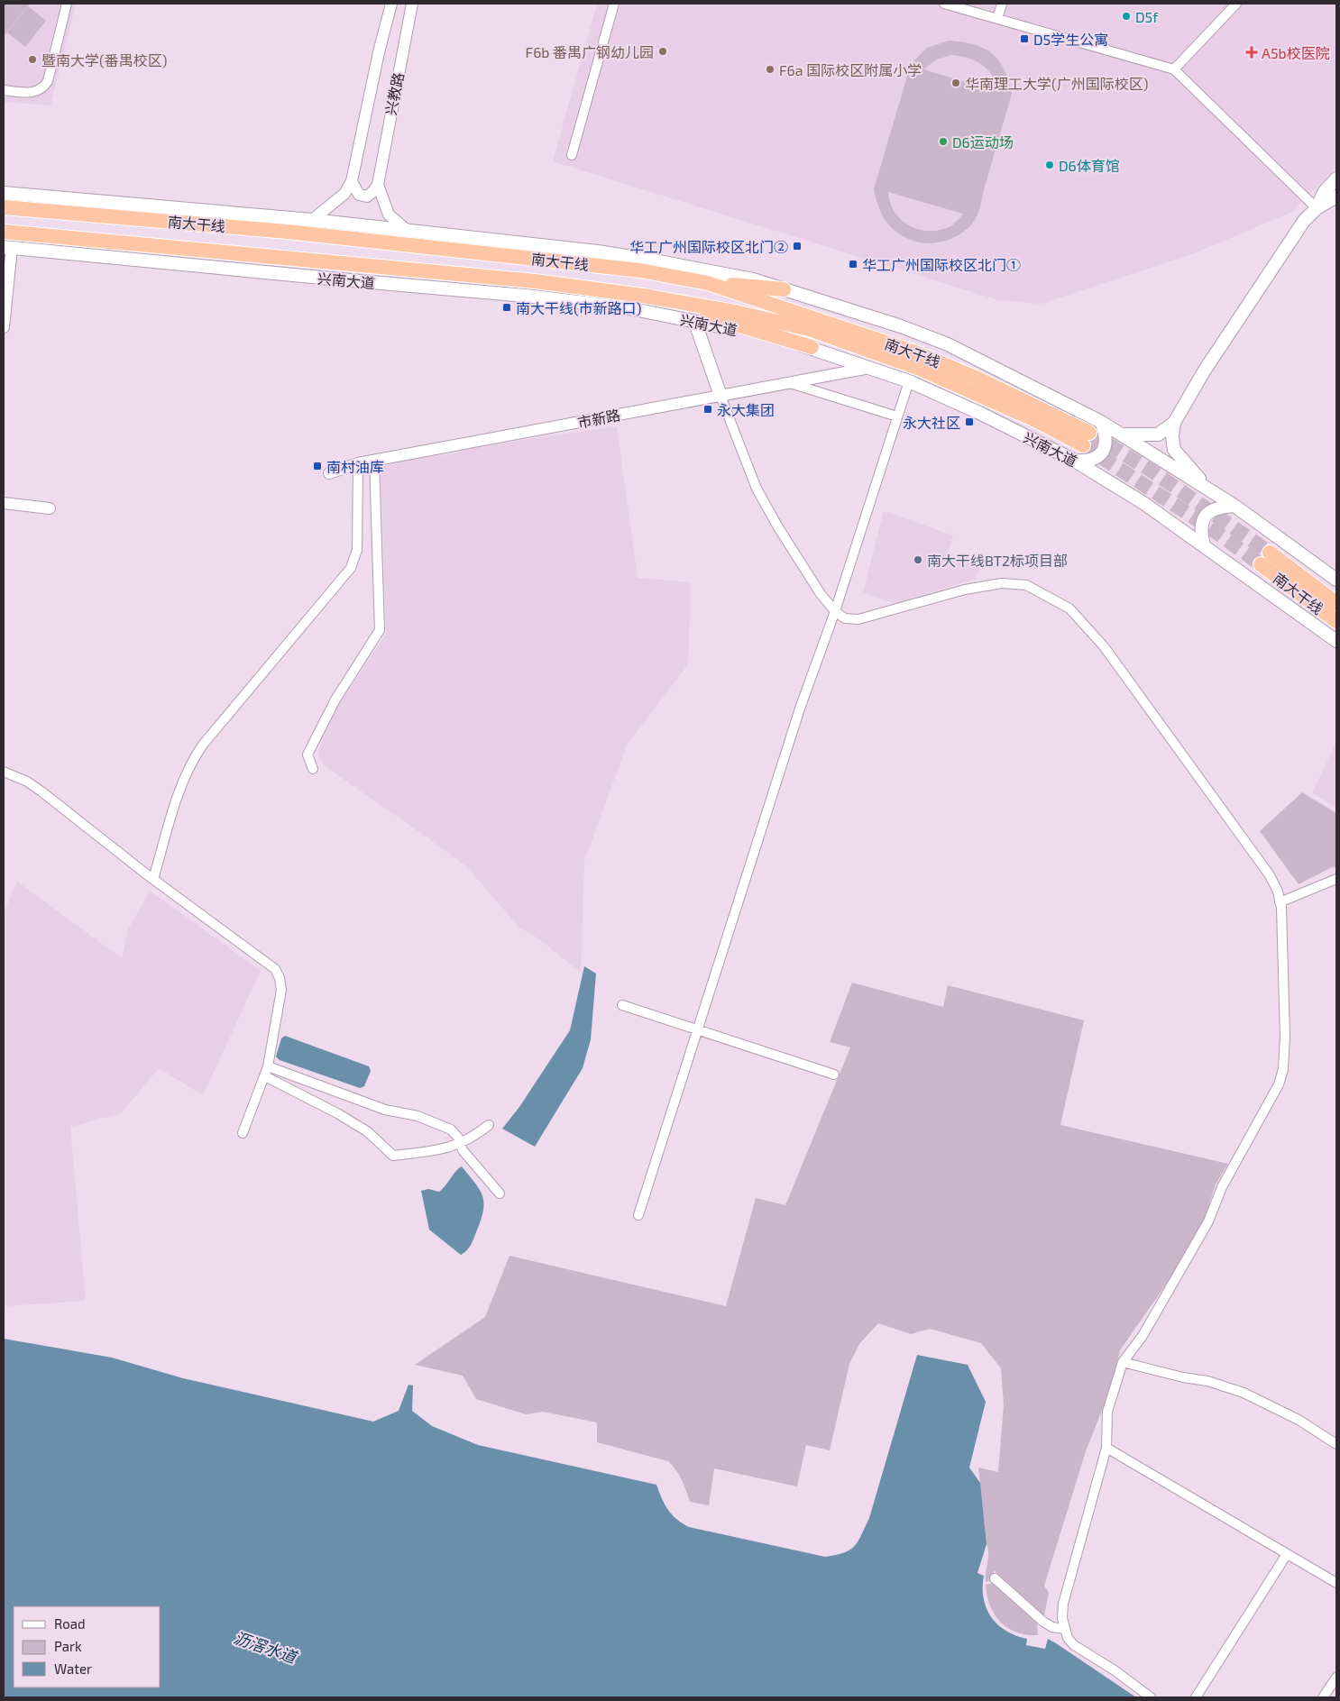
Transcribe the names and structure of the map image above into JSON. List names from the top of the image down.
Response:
{
  "streets": {
    "highway": ["南大干线"],
    "main road": ["兴南大道"],
    "street": ["兴教路", "市新路"]
  },
  "crossings": [
    ["兴南大道", "市新路"]
  ],
  "water": ["沥滘水道"],
  "places": {
    "other": [
      "D5f",
      "F6b 番禺广钢幼儿园",
      "暨南大学(番禺校区)",
      "F6a 国际校区附属小学",
      "华南理工大学(广州国际校区)",
      "D6运动场",
      "D6体育馆",
      "南大干线BT2标项目部"
    ],
    "transit": [
      "D5学生公寓",
      "华工广州国际校区北门②",
      "华工广州国际校区北门①",
      "南大干线(市新路口)",
      "永大集团",
      "永大社区",
      "南村油库"
    ],
    "health": ["A5b校医院"]
  },
  "legend": ["Road", "Park", "Water"]
}
